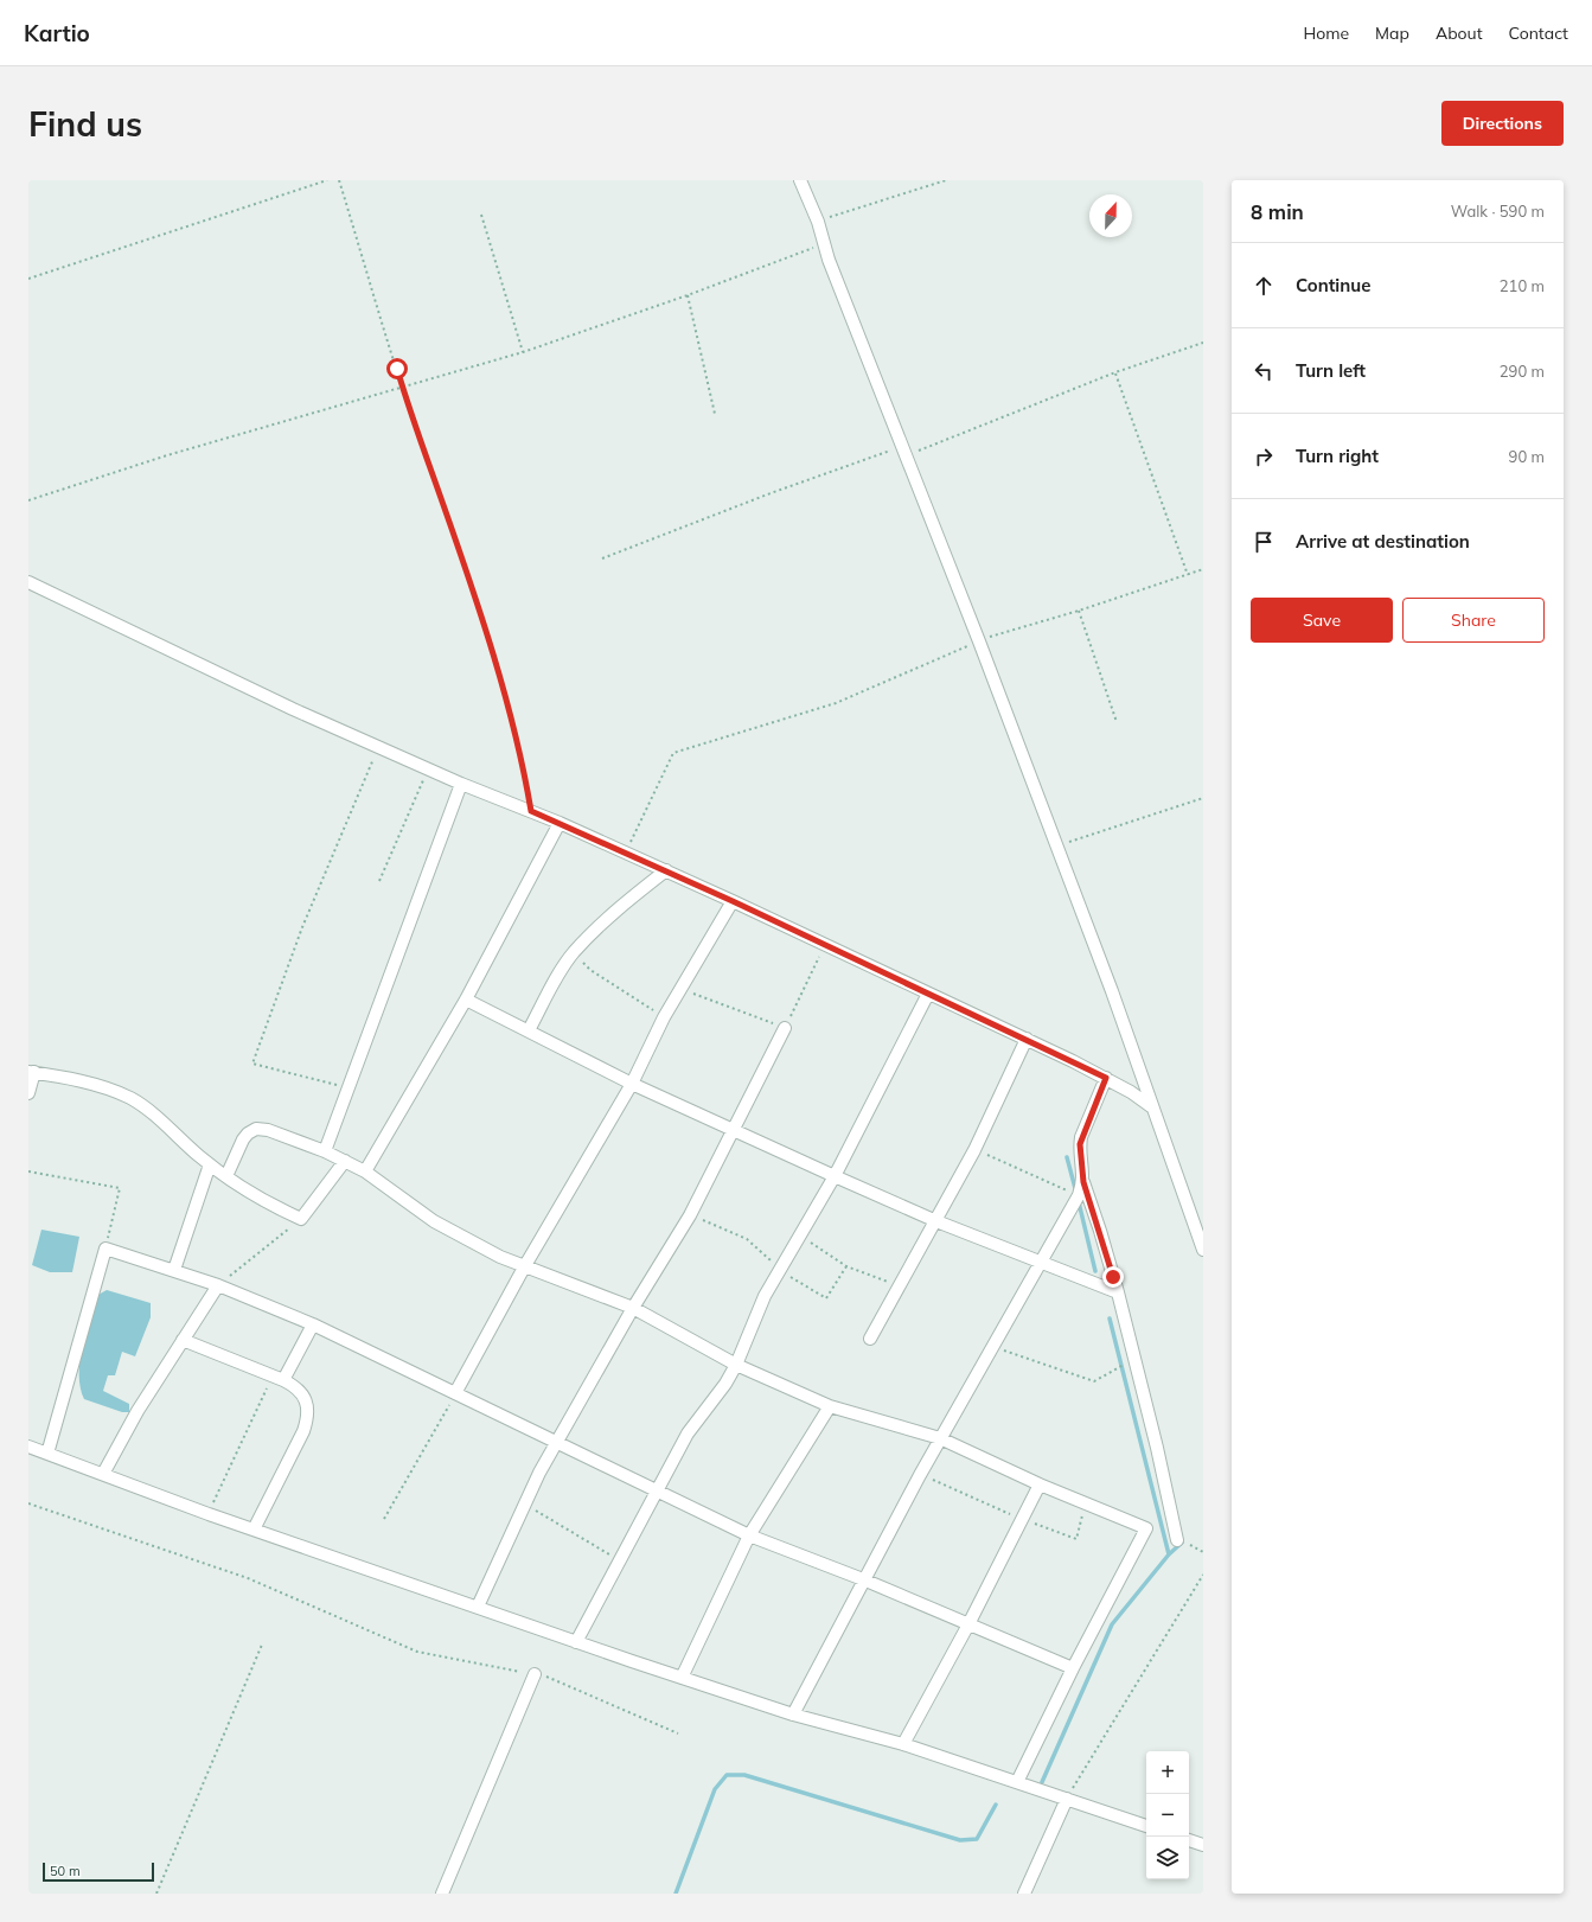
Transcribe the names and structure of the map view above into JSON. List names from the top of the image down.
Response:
{
  "scale_bar": "50 m",
  "north": "top",
  "page": {
    "header": "Kartio",
    "nav": [
      "Home",
      "Map",
      "About",
      "Contact"
    ],
    "buttons": [
      "Directions",
      ["Save", "Share"]
    ],
    "title": "Find us",
    "heading": ["8 min", "Walk · 590 m"],
    "list": [
      ["Continue", "210 m"],
      ["Turn left", "290 m"],
      ["Turn right", "90 m"],
      "Arrive at destination"
    ],
    "map_buttons": ["+", "−"],
    "scale": "50 m"
  }
}
